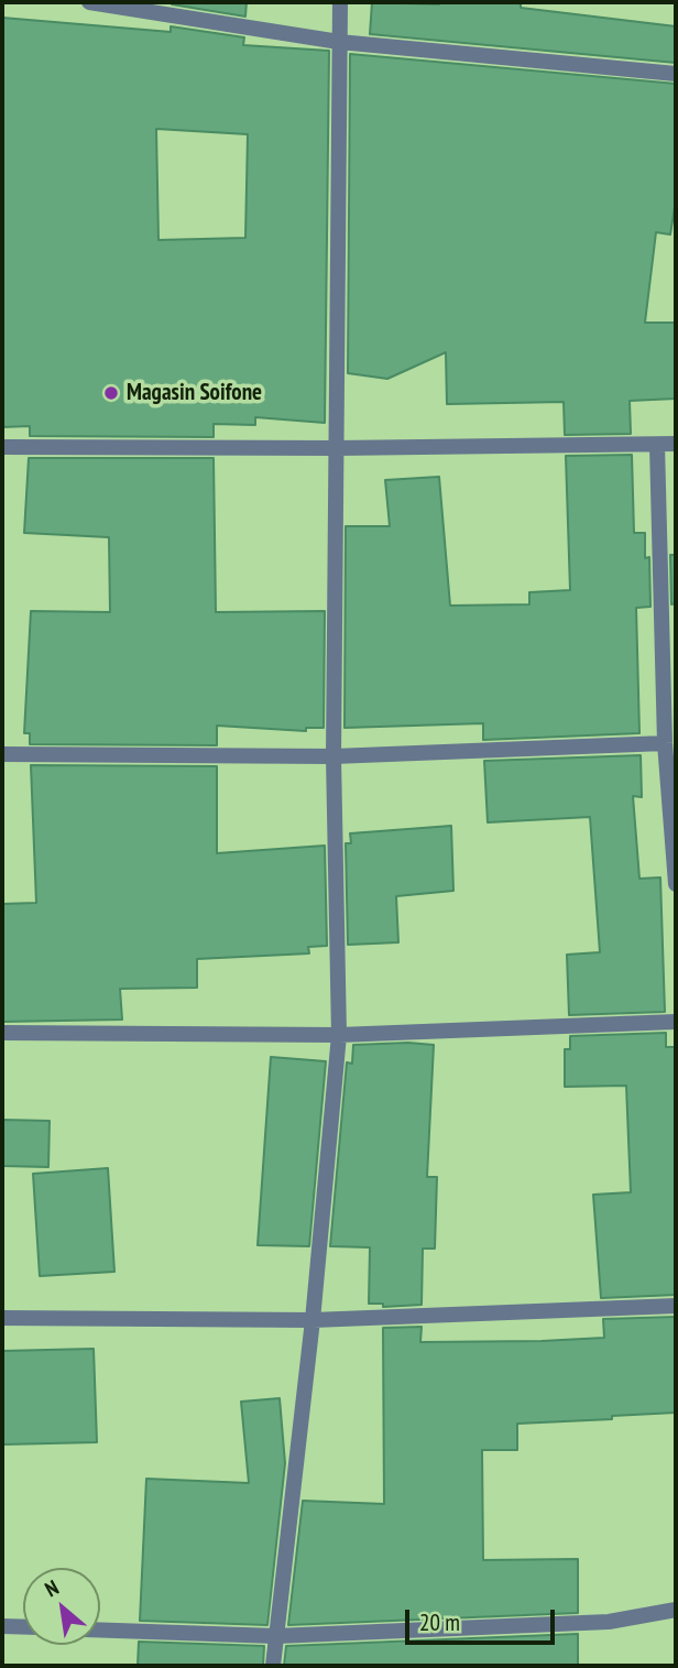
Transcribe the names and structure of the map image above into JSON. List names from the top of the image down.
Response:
{
  "places": ["Magasin Soifone"],
  "scale_bar": "20 m",
  "north": "top left"
}
